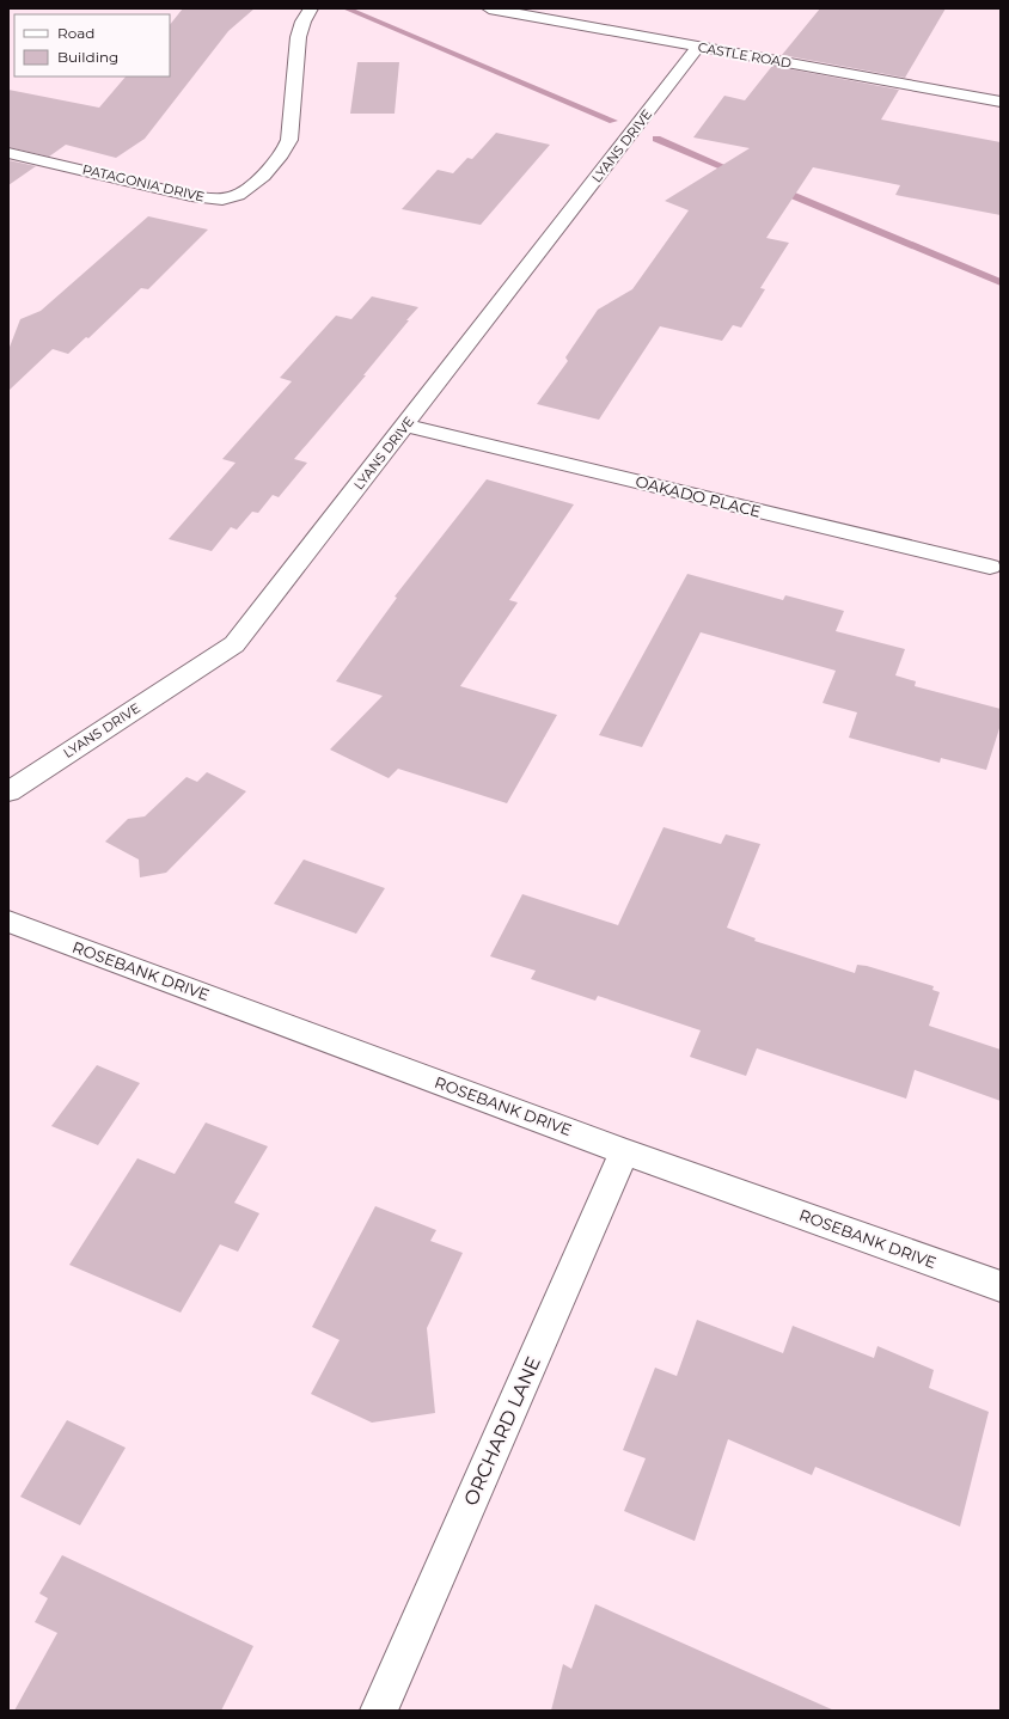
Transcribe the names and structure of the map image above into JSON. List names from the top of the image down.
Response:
{
  "streets": {
    "street": [
      "CASTLE ROAD",
      "LYANS DRIVE",
      "PATAGONIA DRIVE",
      "OAKADO PLACE",
      "ROSEBANK DRIVE",
      "ORCHARD LANE"
    ]
  },
  "crossings": [
    ["CASTLE ROAD", "LYANS DRIVE"],
    ["LYANS DRIVE", "OAKADO PLACE"],
    ["ROSEBANK DRIVE", "ORCHARD LANE"]
  ],
  "legend": ["Road", "Building"]
}
